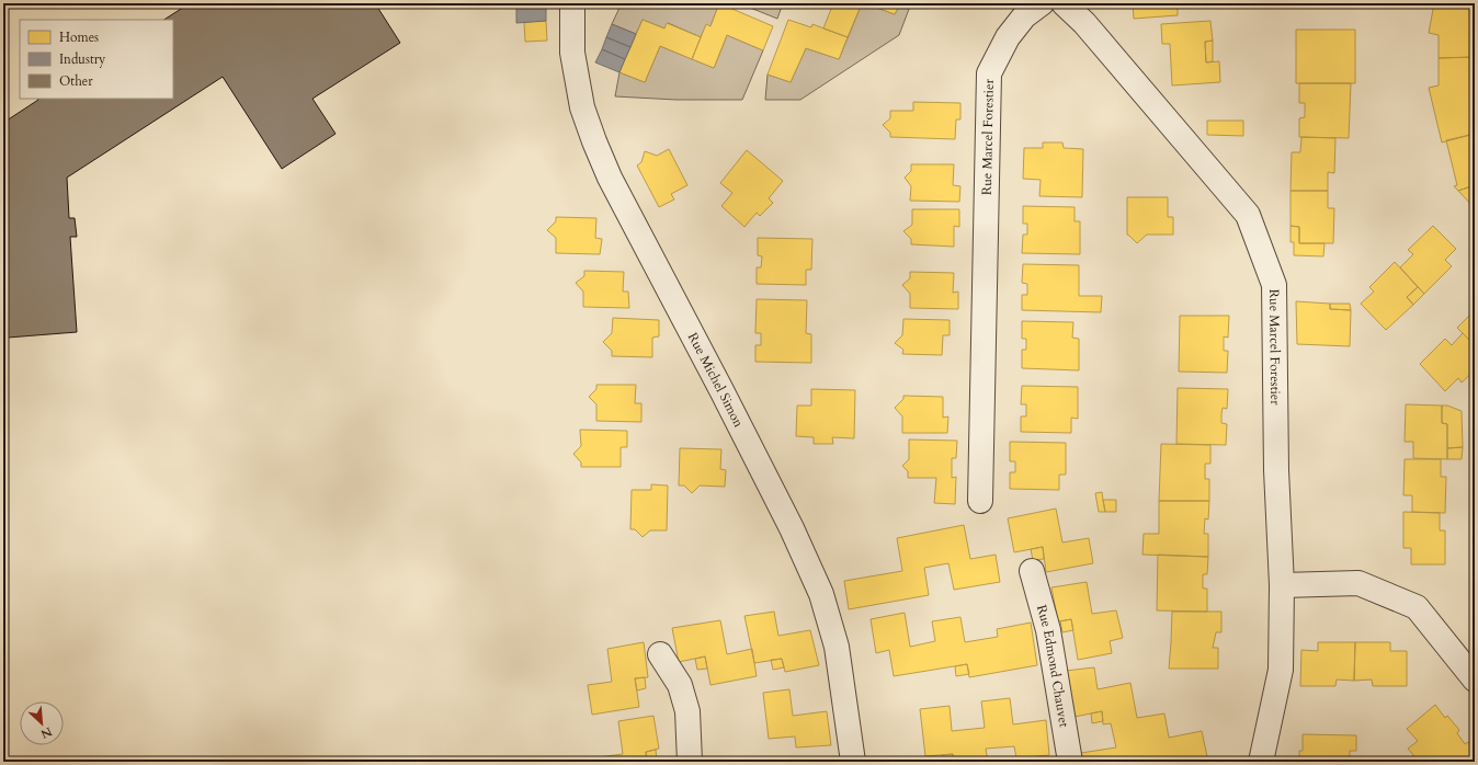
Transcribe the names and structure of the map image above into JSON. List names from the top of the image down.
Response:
{
  "streets": {
    "street": ["Rue Marcel Forestier", "Rue Michel Simon", "Rue Edmond Chauvet"]
  },
  "legend": ["Homes", "Industry", "Other"],
  "north": "bottom right"
}
